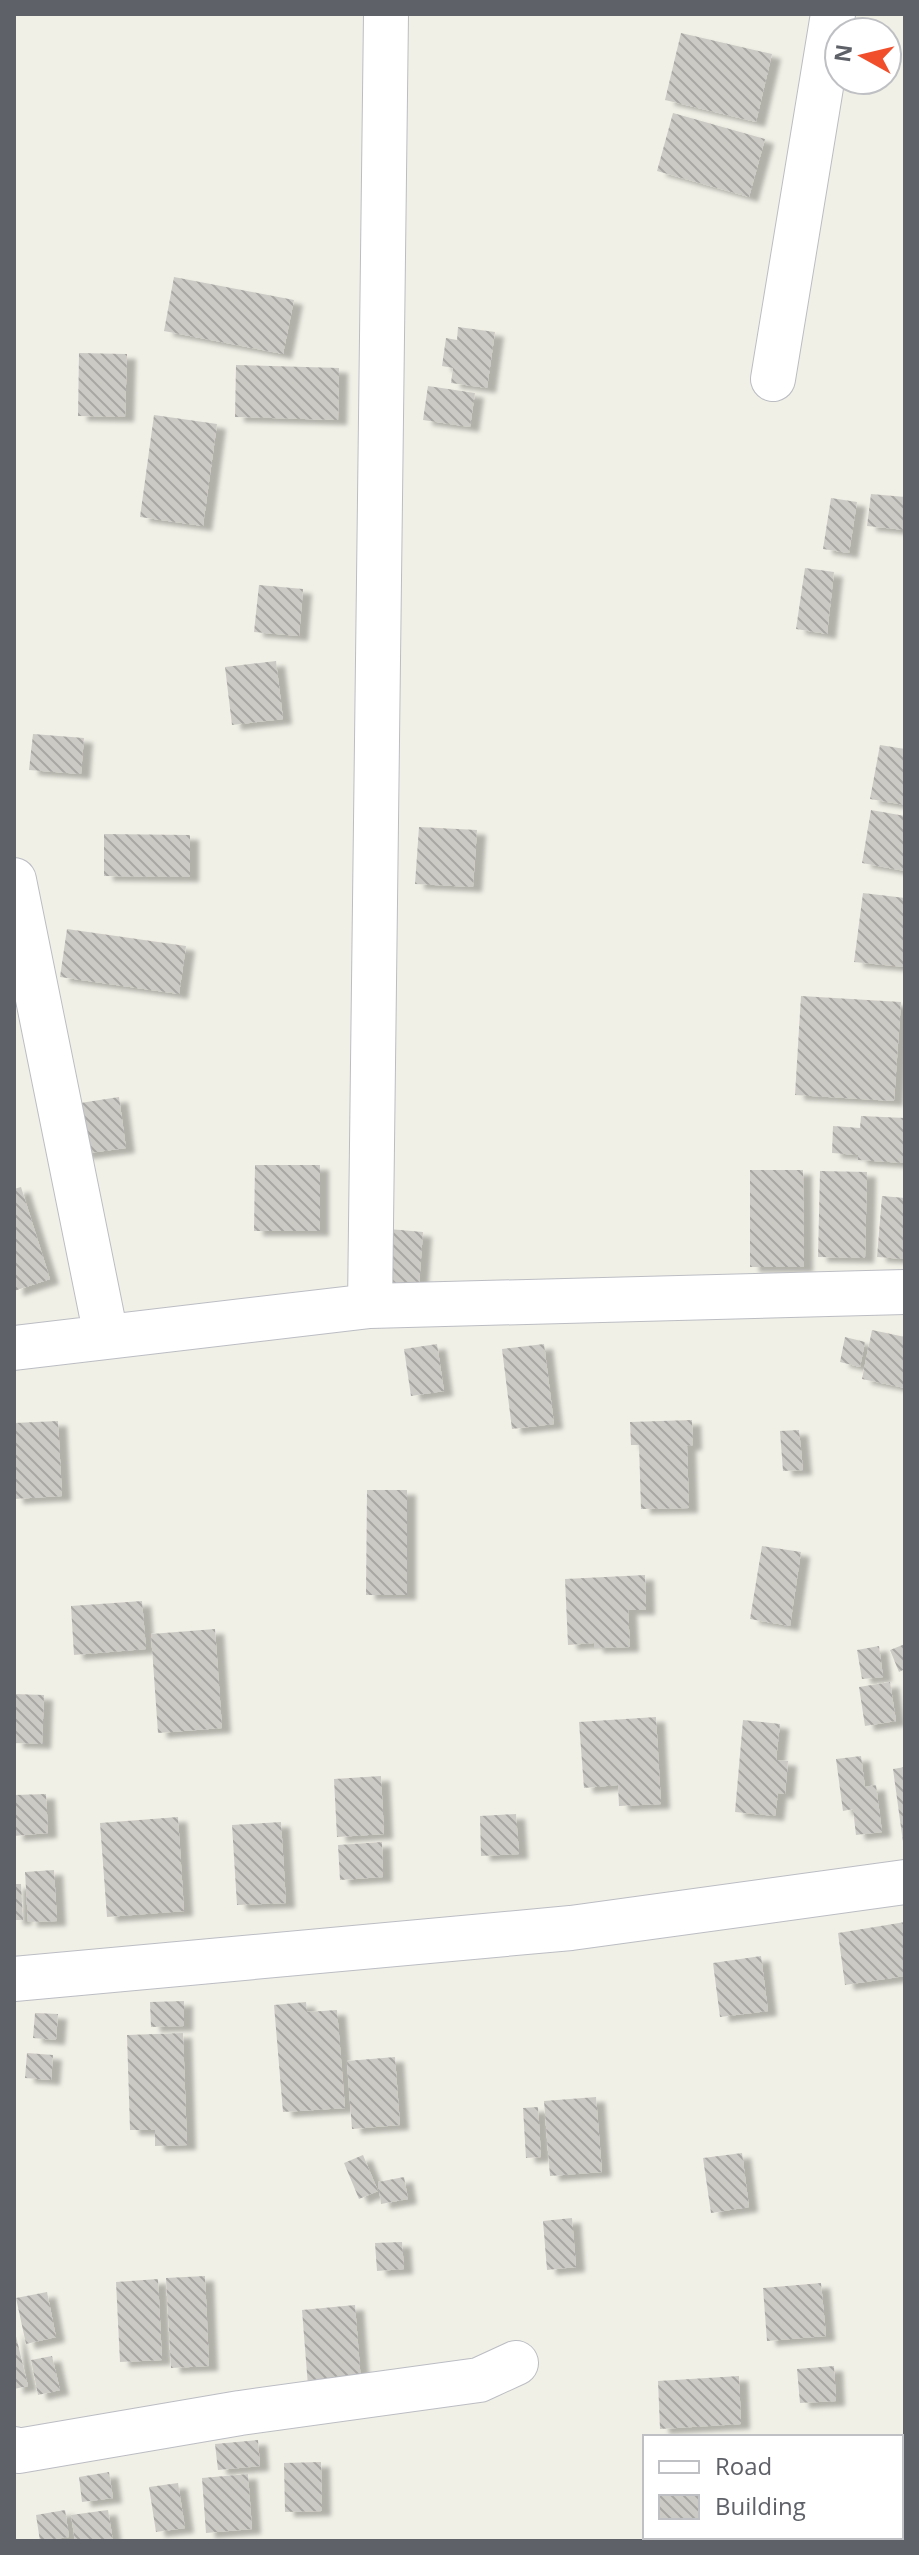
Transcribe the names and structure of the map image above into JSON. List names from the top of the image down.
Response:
{
  "legend": ["Road", "Building"],
  "north": "left"
}
